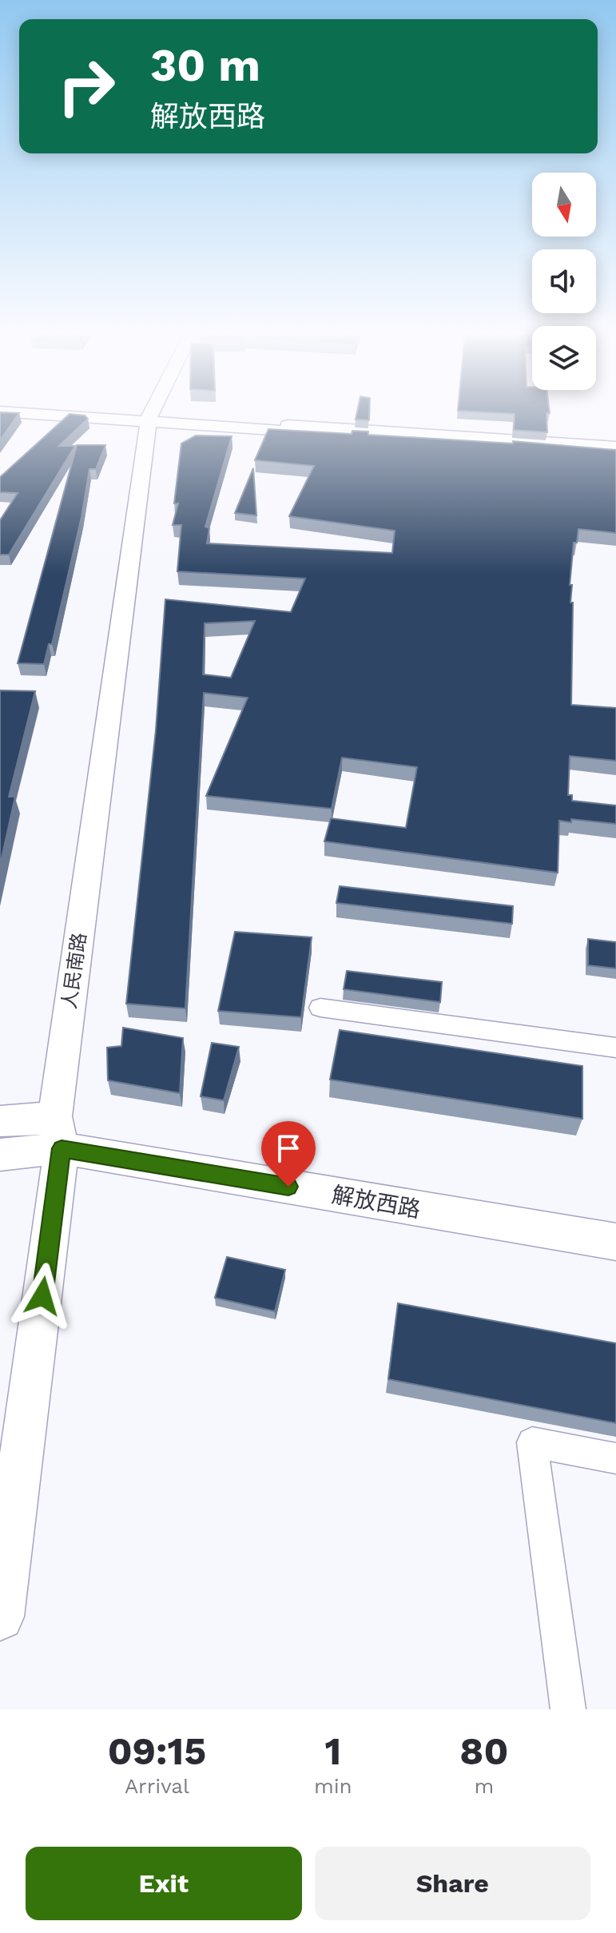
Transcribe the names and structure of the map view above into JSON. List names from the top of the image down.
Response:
{
  "streets": {
    "main road": ["人民南路", "解放西路"]
  },
  "crossings": [
    ["人民南路", "解放西路"]
  ],
  "north": "bottom",
  "page": {
    "turn": ["30 m", "解放西路"],
    "eta": [
      "09:15",
      "Arrival",
      "1",
      "min",
      "80",
      "m"
    ],
    "buttons": ["Exit", "Share"]
  }
}
